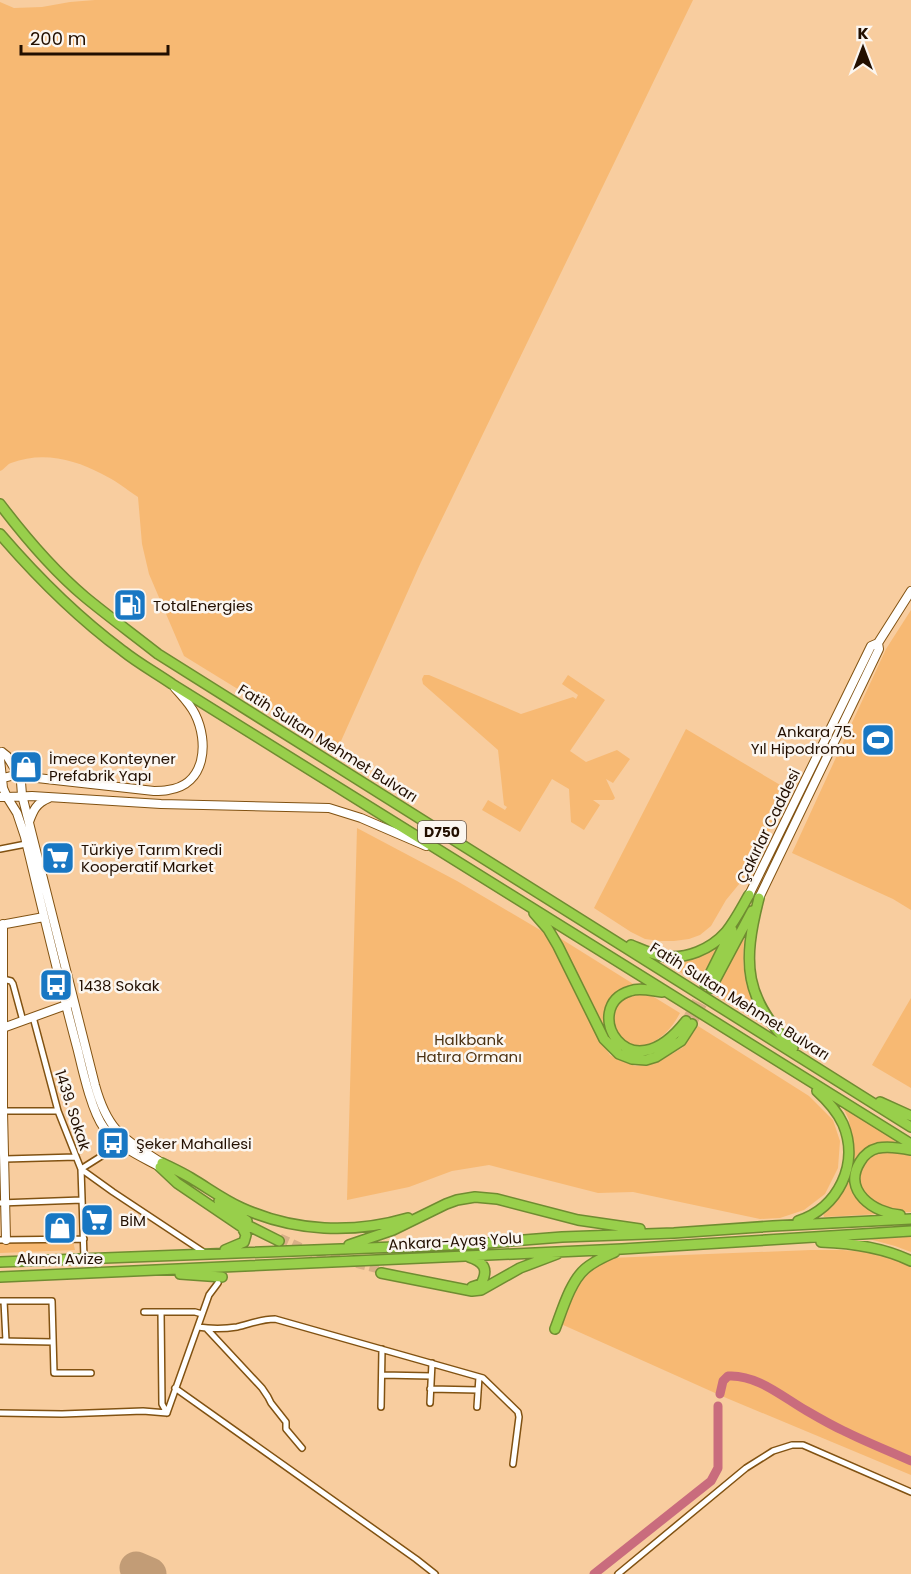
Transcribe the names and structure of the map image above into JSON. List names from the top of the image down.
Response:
{
  "streets": {
    "highway": ["Fatih Sultan Mehmet Bulvarı", "D750", "Ankara-Ayaş Yolu"],
    "main road": ["Çakırlar Caddesi"],
    "street": ["1439. Sokak"]
  },
  "crossings": [
    ["1439. Sokak", "Ankara-Ayaş Yolu"]
  ],
  "parks": ["Halkbank Hatıra Ormanı"],
  "places": {
    "fuel station": ["TotalEnergies"],
    "sports": ["Ankara 75. Yıl Hipodromu"],
    "shop": ["İmece Konteyner Prefabrik Yapı", "Akıncı Avize"],
    "supermarket": ["Türkiye Tarım Kredi Kooperatif Market", "BİM"],
    "bus stop": ["1438 Sokak", "Şeker Mahallesi"]
  },
  "scale_bar": "200 m",
  "north": "top"
}
